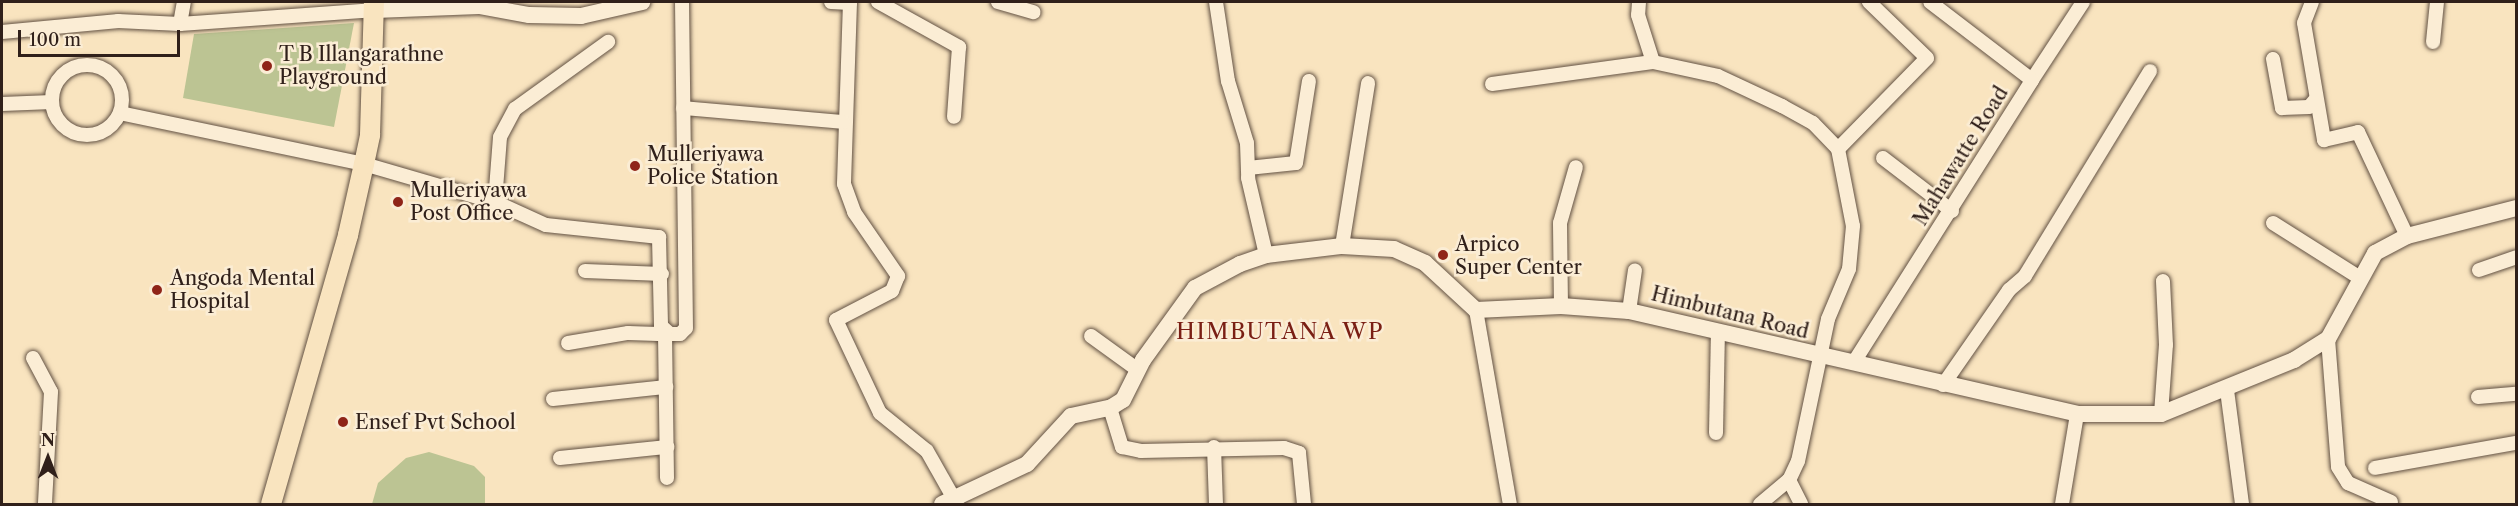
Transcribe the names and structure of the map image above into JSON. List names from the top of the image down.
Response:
{
  "streets": {
    "street": ["Mahawatte Road", "Himbutana Road"]
  },
  "crossings": [
    ["Mahawatte Road", "Himbutana Road"]
  ],
  "districts": ["HIMBUTANA WP"],
  "places": [
    "T B Illangarathne Playground",
    "Mulleriyawa Police Station",
    "Mulleriyawa Post Office",
    "Arpico Super Center",
    "Angoda Mental Hospital",
    "Ensef Pvt School"
  ],
  "scale_bar": "100 m",
  "north": "top"
}
